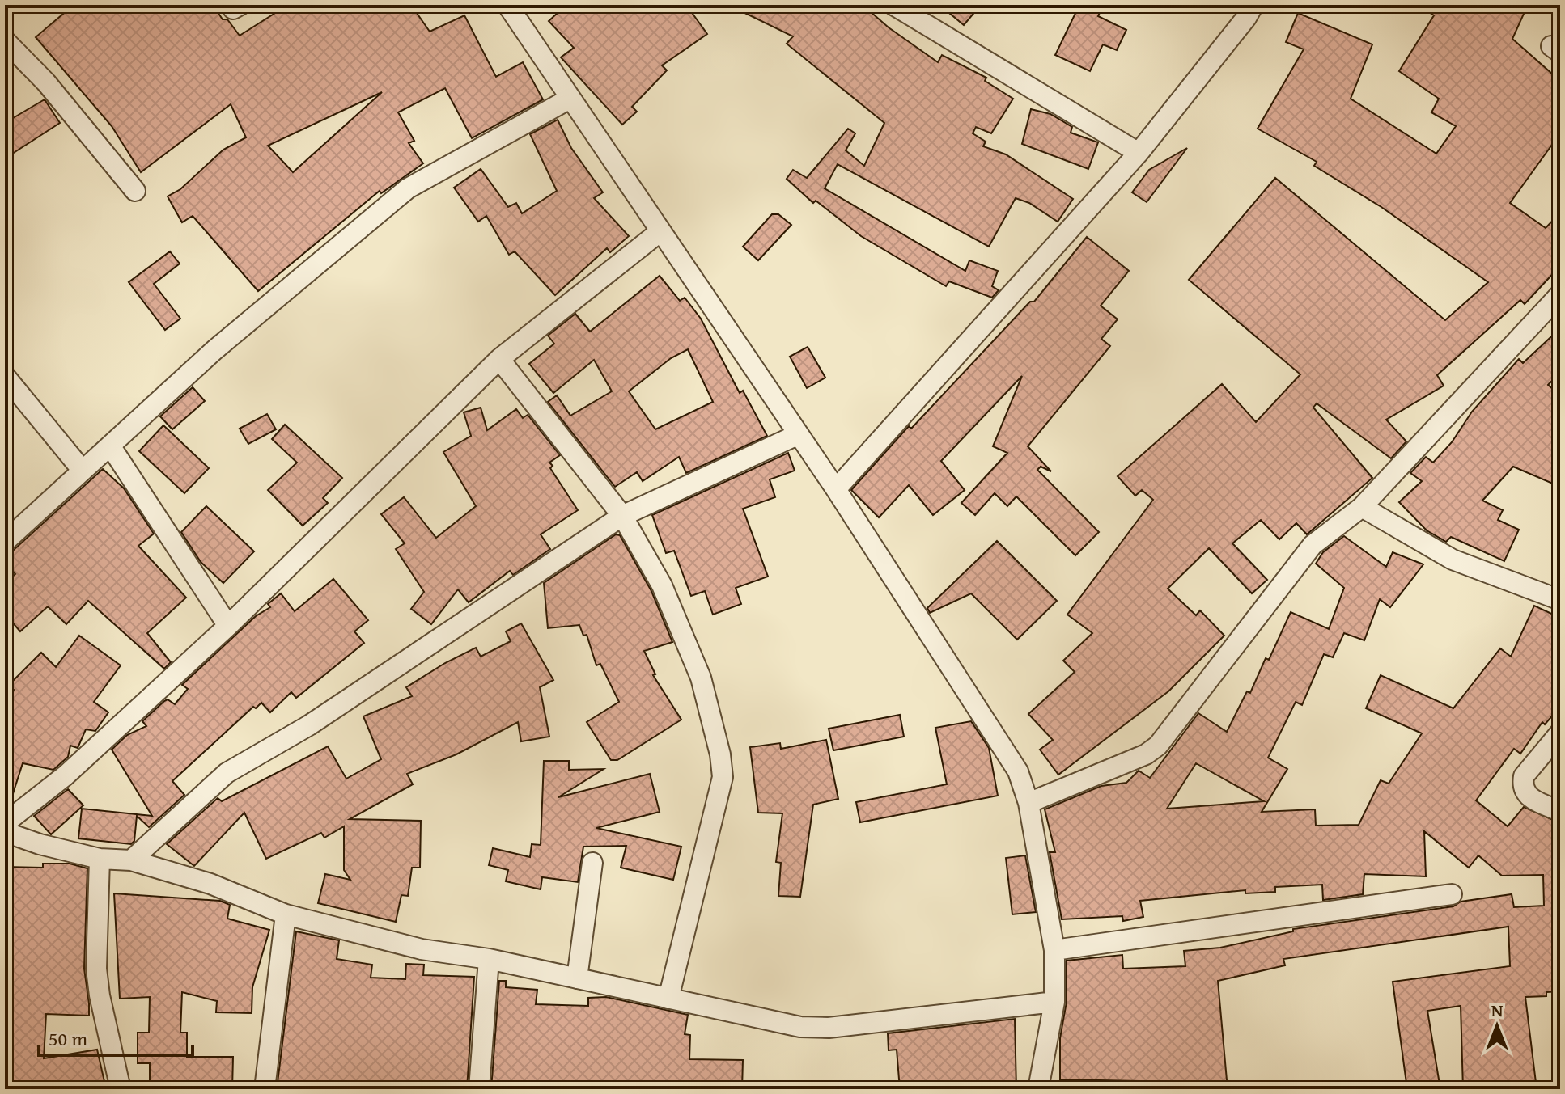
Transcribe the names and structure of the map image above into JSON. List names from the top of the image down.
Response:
{
  "scale_bar": "50 m",
  "north": "top"
}
